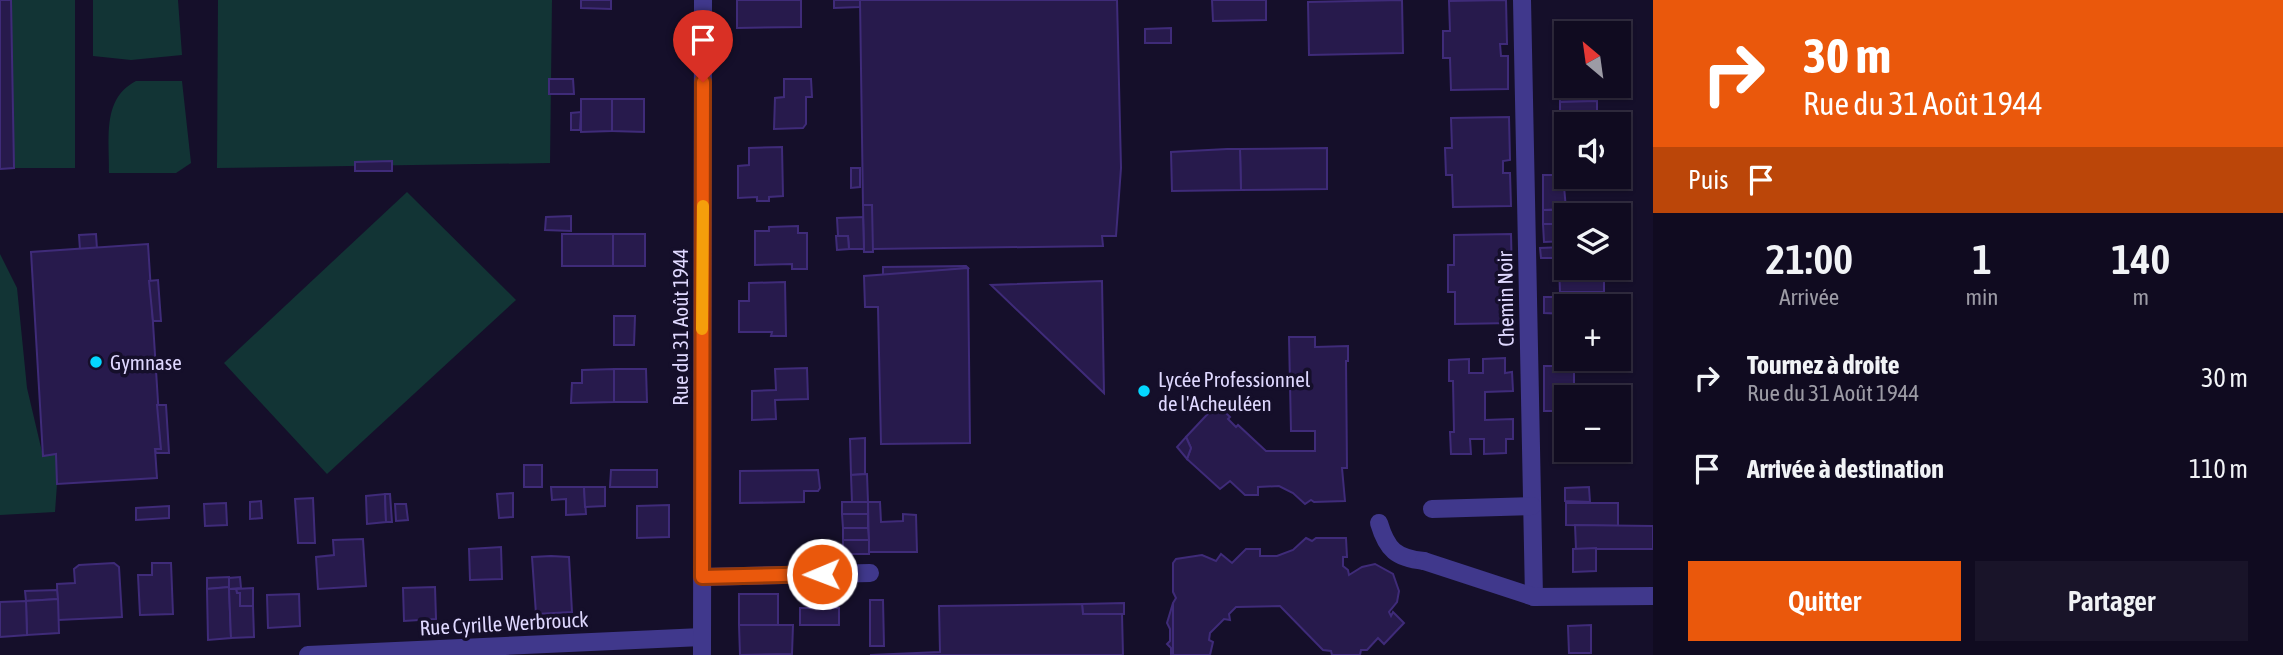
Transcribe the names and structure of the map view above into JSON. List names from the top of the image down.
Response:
{
  "streets": {
    "street": ["Chemin Noir", "Rue du 31 Août 1944", "Rue Cyrille Werbrouck"]
  },
  "crossings": [
    ["Rue du 31 Août 1944", "Rue Cyrille Werbrouck"]
  ],
  "places": ["Gymnase", "Lycée Professionnel de l'Acheuléen"],
  "north": "top left",
  "page": {
    "turn": ["30 m", "Rue du 31 Août 1944"],
    "map_buttons": ["+", "−"],
    "then": "Puis",
    "eta": [
      "21:00",
      "Arrivée",
      "1",
      "min",
      "140",
      "m"
    ],
    "list": [
      {
        "name": "Tournez à droite",
        "note": "Rue du 31 Août 1944",
        "value": "30 m"
      },
      {
        "name": "Arrivée à destination",
        "value": "110 m"
      }
    ],
    "buttons": ["Quitter", "Partager"]
  }
}
